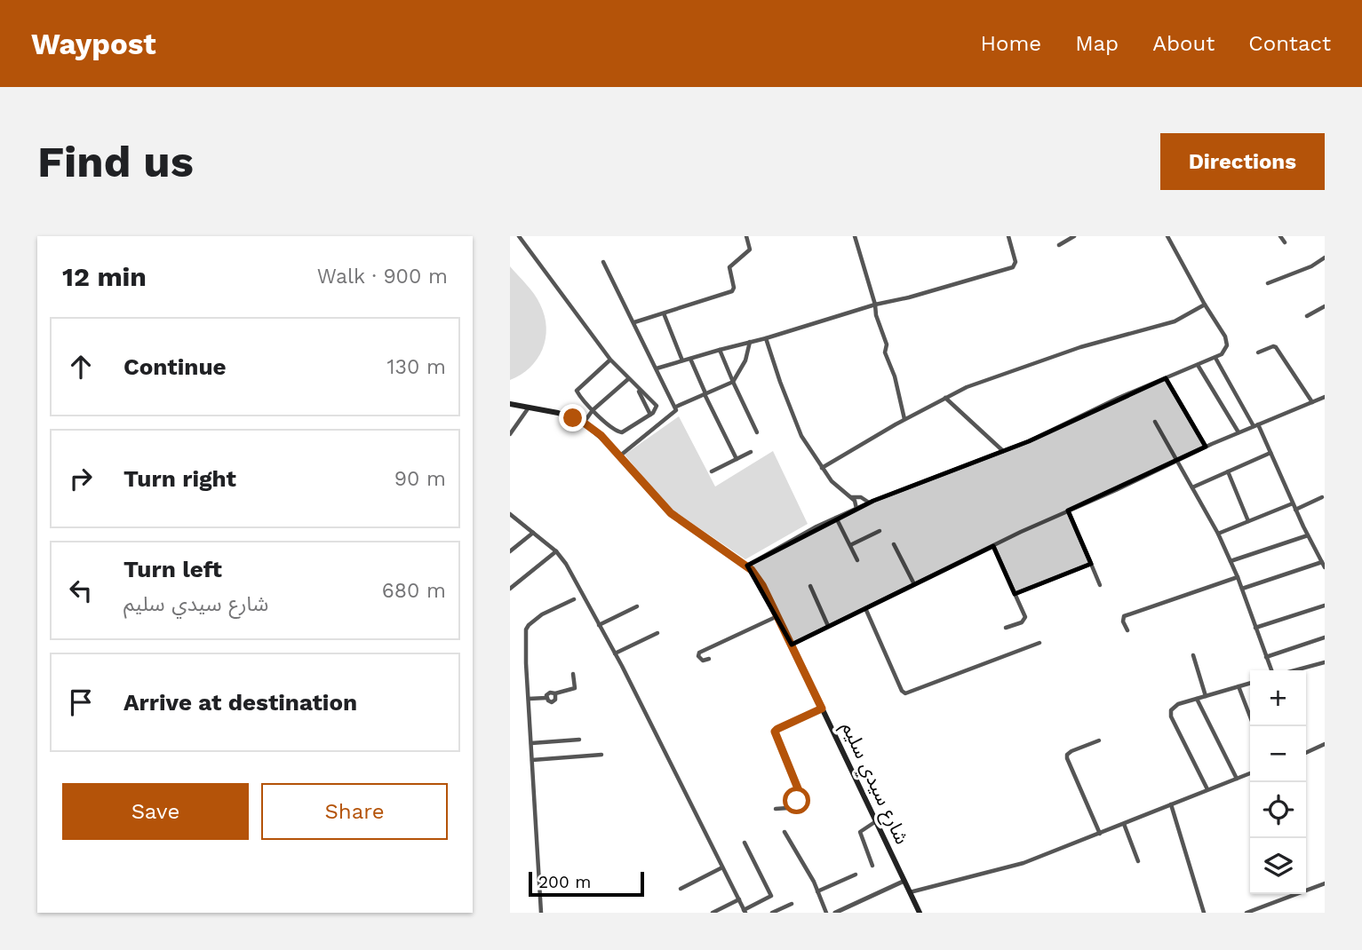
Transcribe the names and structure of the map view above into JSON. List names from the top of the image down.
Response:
{
  "streets": {
    "main road": ["شارع سيدي سليم"]
  },
  "scale_bar": "200 m",
  "page": {
    "header": "Waypost",
    "nav": [
      "Home",
      "Map",
      "About",
      "Contact"
    ],
    "buttons": [
      "Directions",
      ["Save", "Share"]
    ],
    "title": "Find us",
    "heading": ["12 min", "Walk · 900 m"],
    "list": [
      ["Continue", "130 m"],
      ["Turn right", "90 m"],
      ["Turn left", "شارع سيدي سليم", "680 m"],
      "Arrive at destination"
    ],
    "map_buttons": ["+", "−"],
    "scale": "200 m"
  }
}
